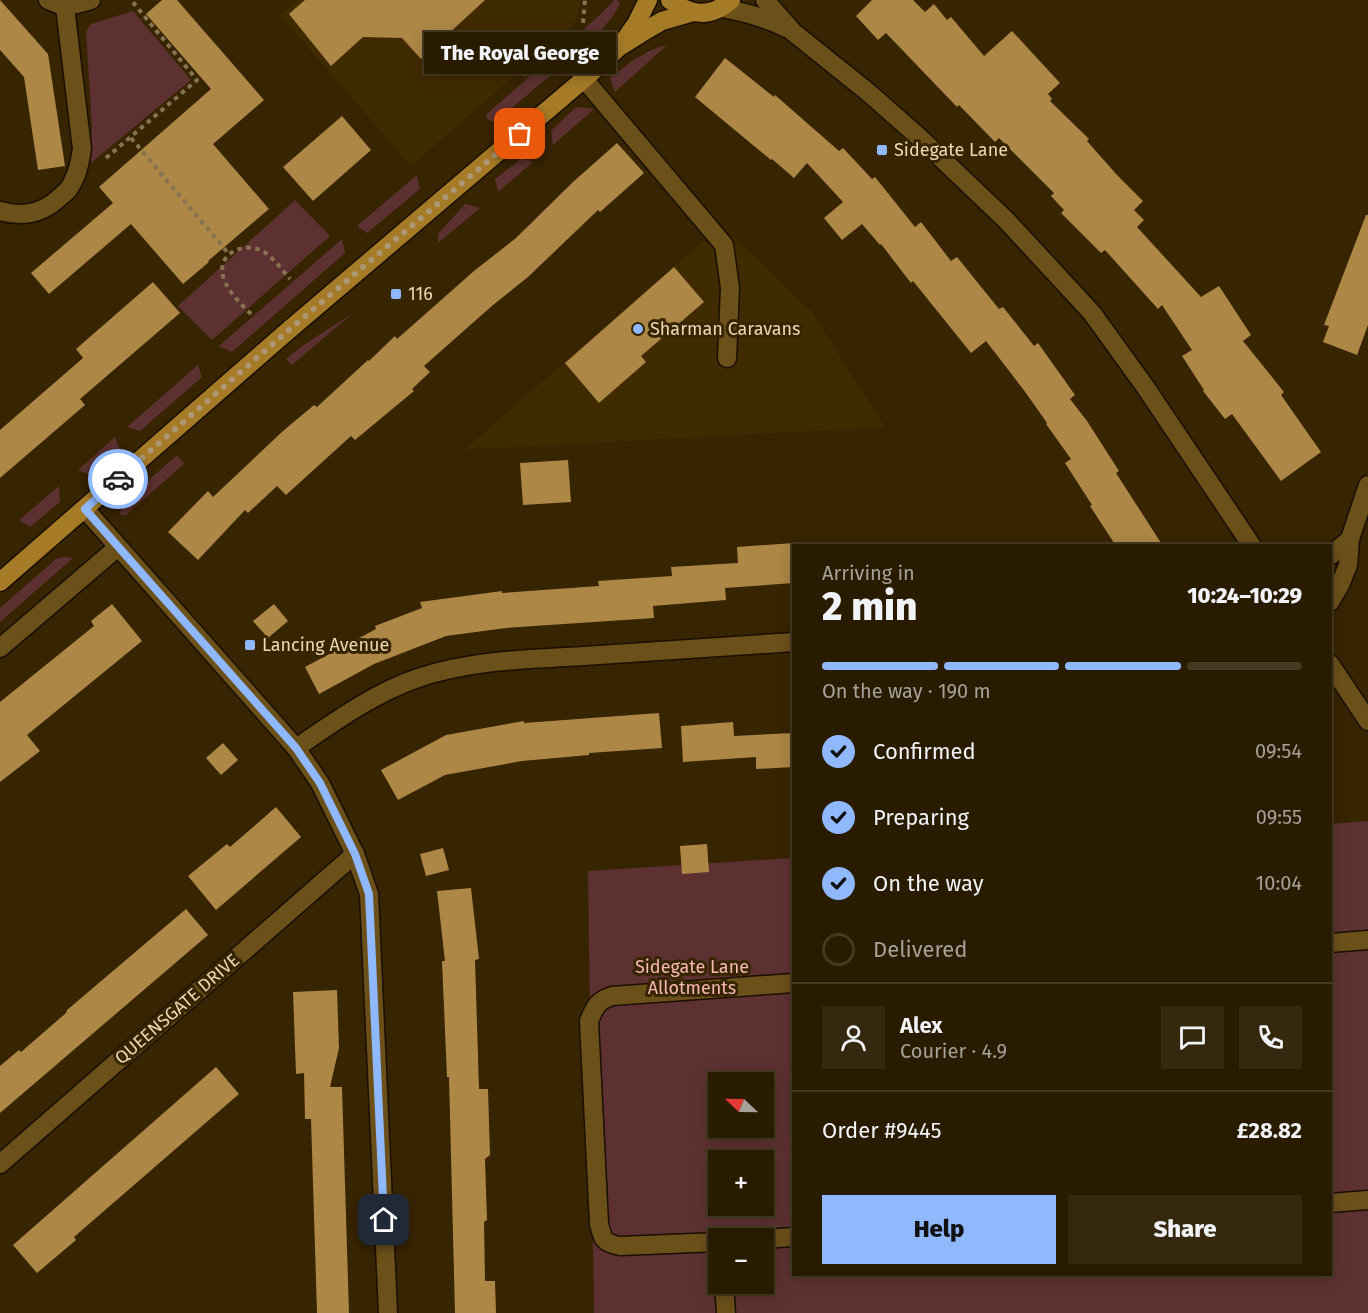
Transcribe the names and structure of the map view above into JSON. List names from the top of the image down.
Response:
{
  "streets": {
    "street": ["QUEENSGATE DRIVE"]
  },
  "parks": ["Sidegate Lane Allotments"],
  "places": {
    "other": ["The Royal George", "Sharman Caravans"],
    "transit": ["Sidegate Lane", "116", "Lancing Avenue"]
  },
  "north": "left",
  "page": {
    "bubble": "The Royal George",
    "heading": ["2 min", "Arriving in", "10:24–10:29"],
    "panel": [
      "Alex",
      "Courier · 4.9",
      "Order #9445",
      "£28.82"
    ],
    "bar": "On the way · 190 m",
    "list": [
      ["Confirmed", "09:54"],
      ["Preparing", "09:55"],
      ["On the way", "10:04"],
      "Delivered"
    ],
    "map_buttons": ["+", "−"],
    "buttons": ["Help", "Share"]
  }
}
